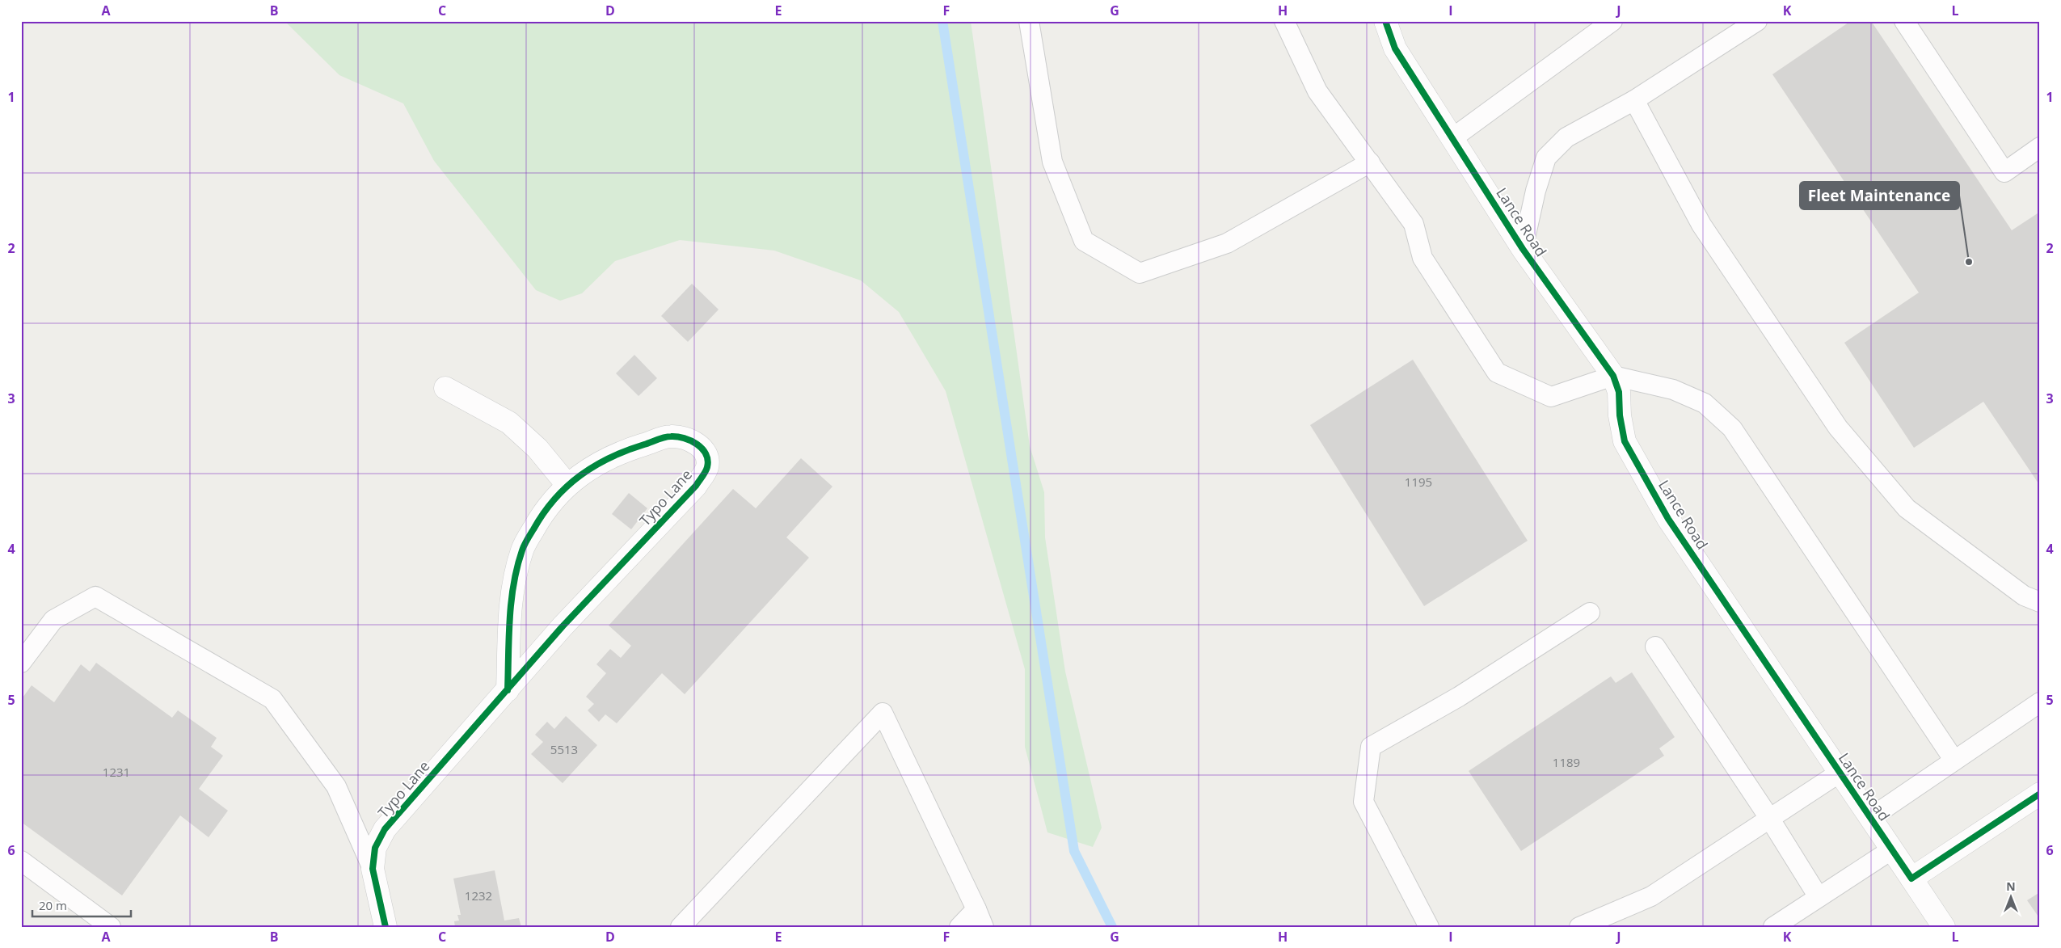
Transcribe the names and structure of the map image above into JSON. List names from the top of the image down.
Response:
{
  "streets": {
    "street": ["Lance Road", "Typo Lane"]
  },
  "places": ["Fleet Maintenance"],
  "house_numbers": [
    "1195",
    "5513",
    "1189",
    "1231",
    "1232"
  ],
  "scale_bar": "20 m",
  "north": "top",
  "grid": {
    "columns": [
      "A",
      "B",
      "C",
      "D",
      "E",
      "F",
      "G",
      "H",
      "I",
      "J",
      "K",
      "L"
    ],
    "rows": [
      "1",
      "2",
      "3",
      "4",
      "5",
      "6"
    ]
  }
}
